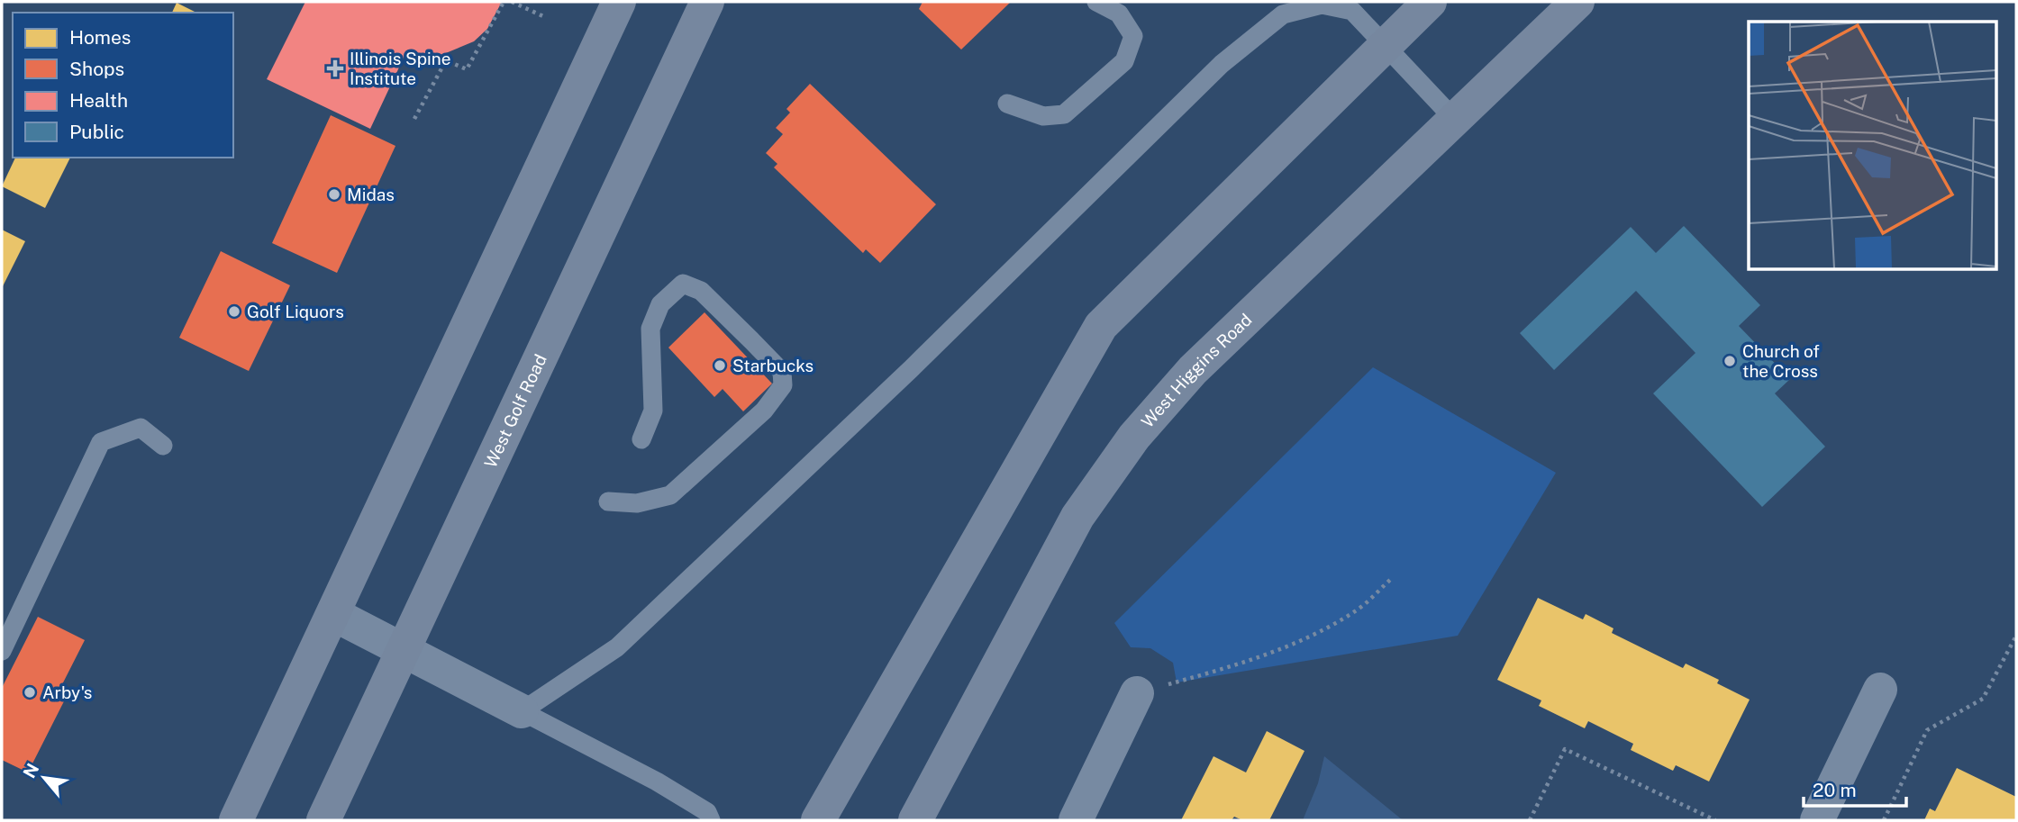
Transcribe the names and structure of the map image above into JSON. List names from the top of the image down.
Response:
{
  "streets": {
    "main road": ["West Higgins Road", "West Golf Road"]
  },
  "places": {
    "health": ["Illinois Spine Institute"],
    "other": [
      "Midas",
      "Golf Liquors",
      "Church of the Cross",
      "Starbucks",
      "Arby's"
    ]
  },
  "legend": [
    "Homes",
    "Shops",
    "Health",
    "Public"
  ],
  "scale_bar": "20 m",
  "north": "top left"
}
